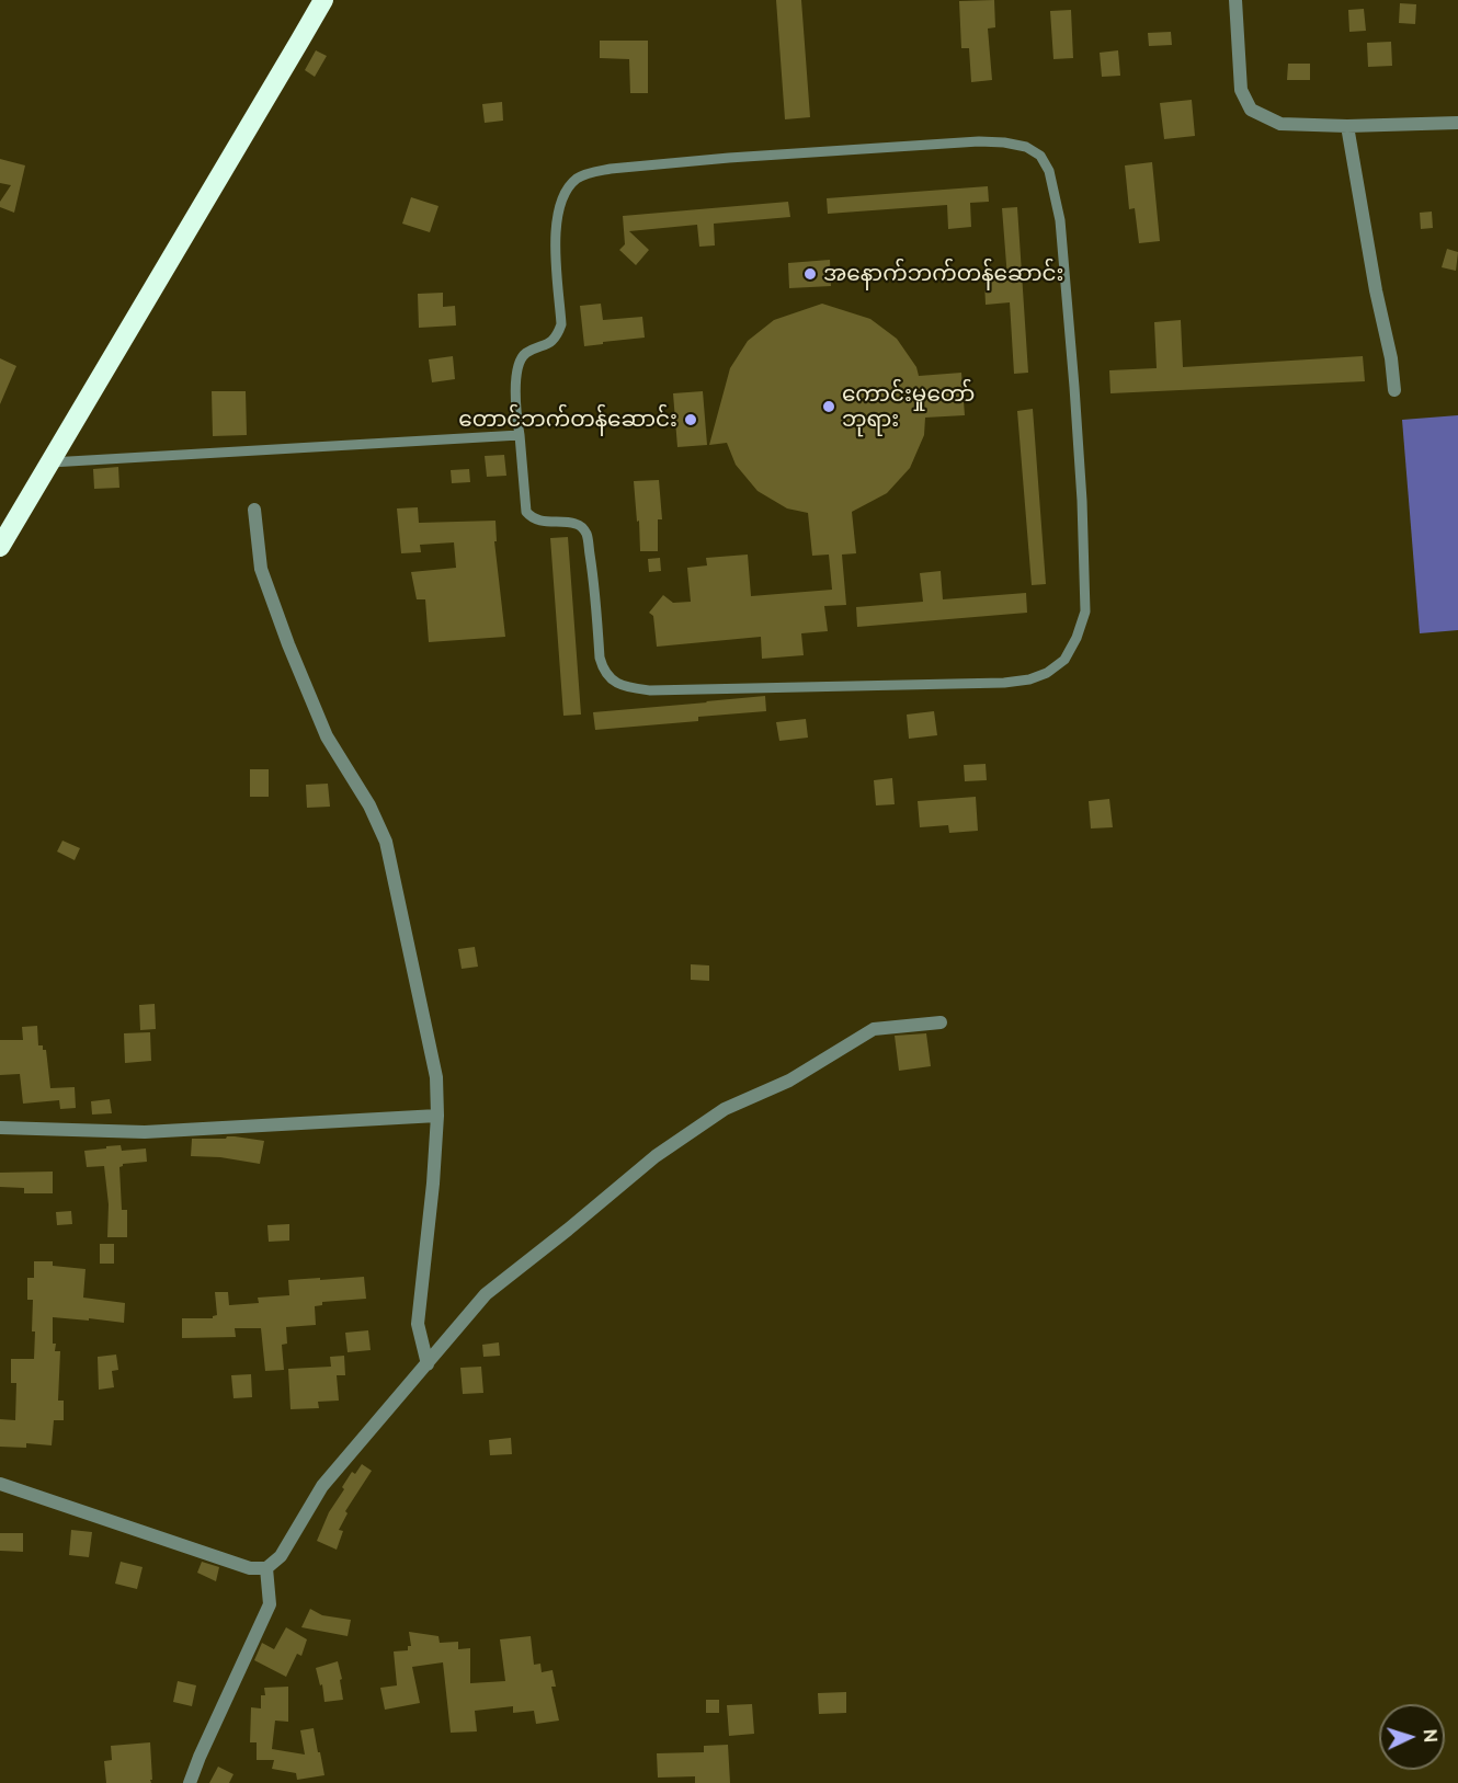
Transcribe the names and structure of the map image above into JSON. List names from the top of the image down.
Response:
{
  "places": ["အနောက်ဘက်တန်ဆောင်း", "ကောင်းမှုတော် ဘုရား", "တောင်ဘက်တန်ဆောင်း"],
  "north": "right"
}
